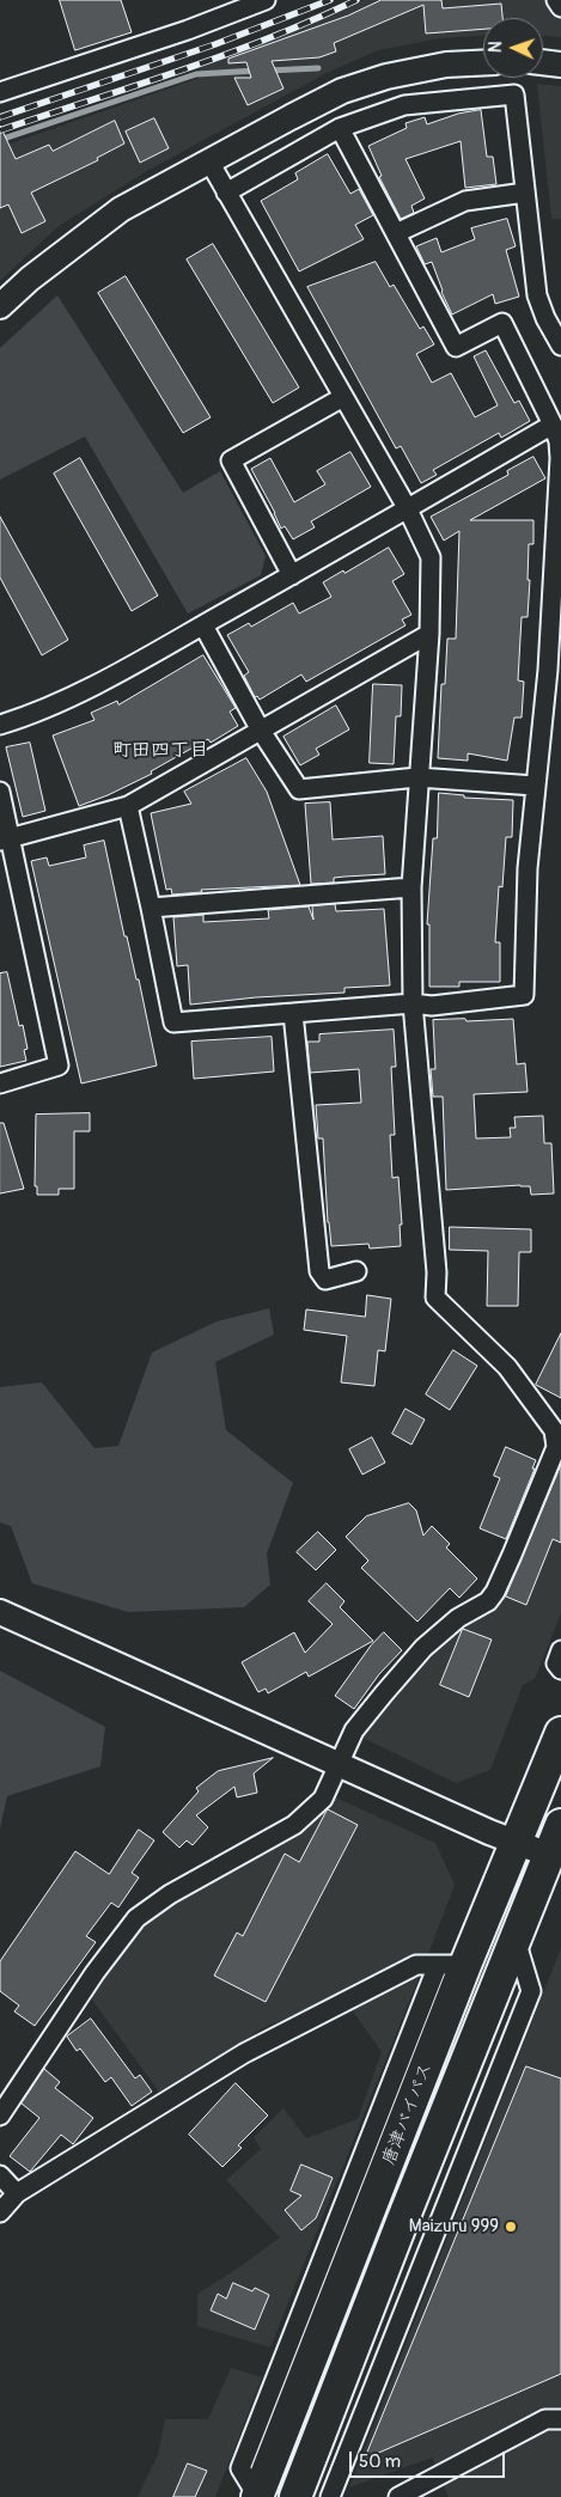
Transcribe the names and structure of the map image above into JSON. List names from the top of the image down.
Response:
{
  "streets": {
    "highway": ["唐津バイパス"]
  },
  "districts": ["町田四丁目"],
  "places": ["Maizuru 999"],
  "scale_bar": "50 m",
  "north": "left"
}
